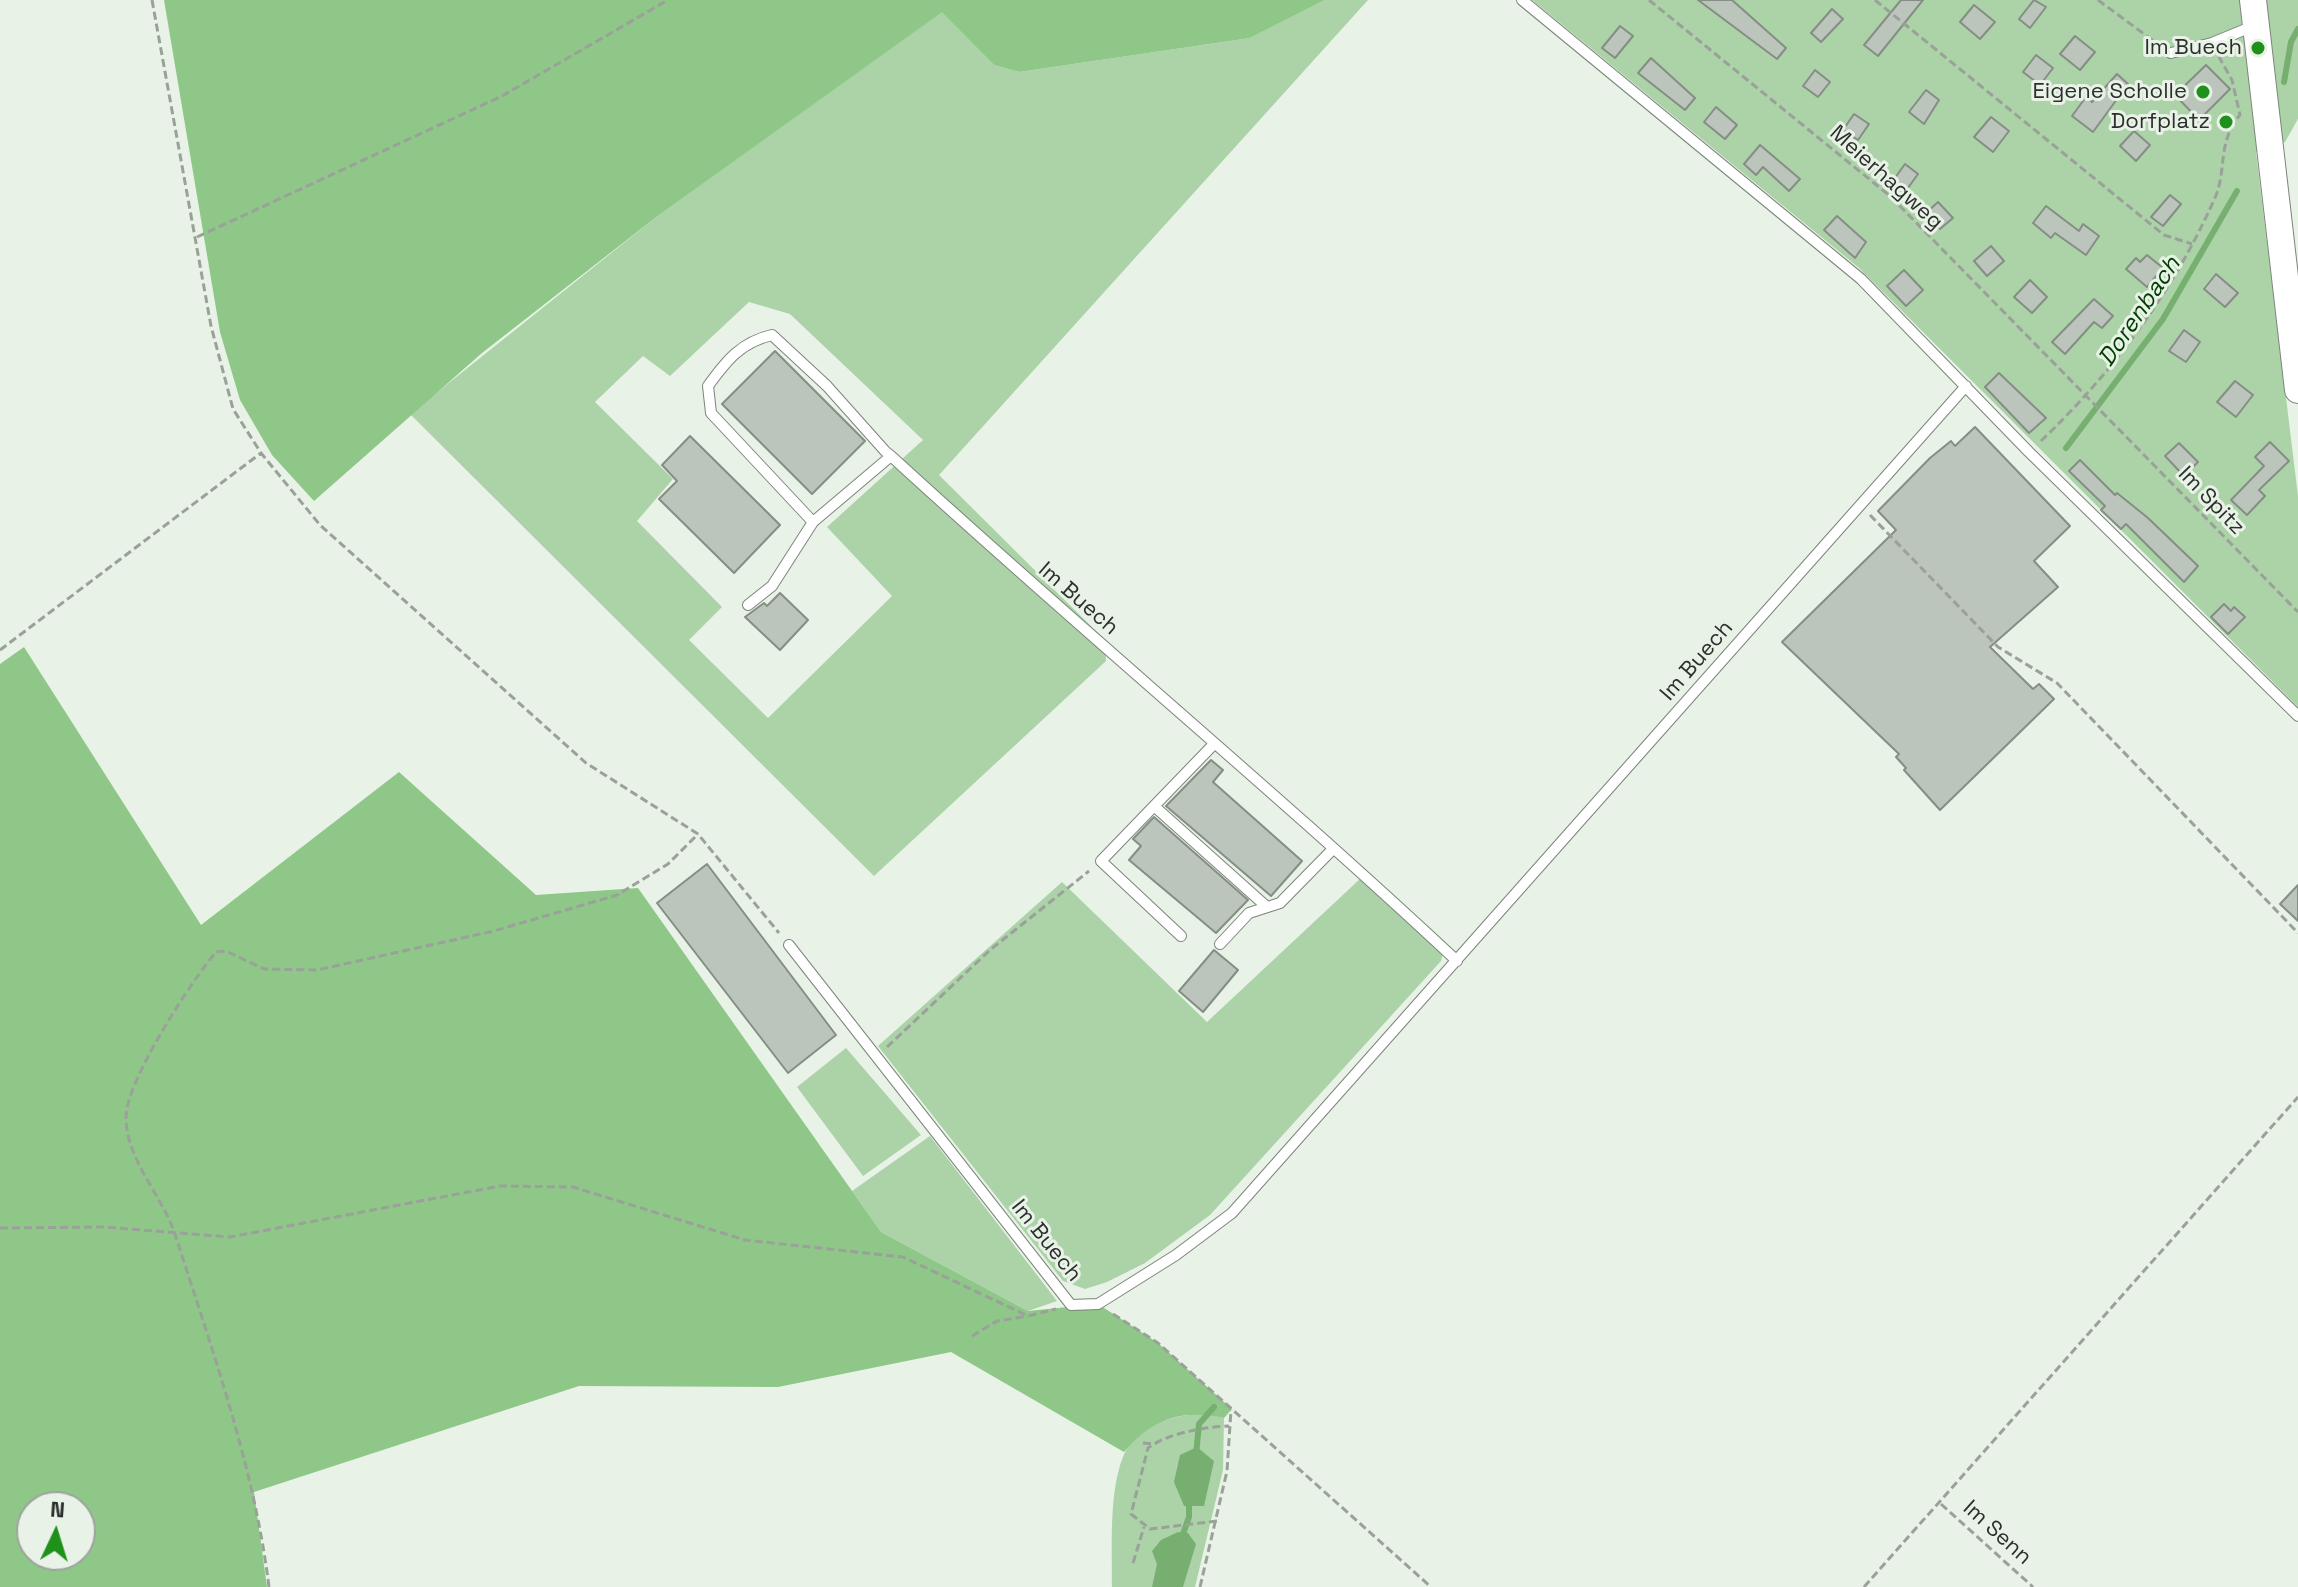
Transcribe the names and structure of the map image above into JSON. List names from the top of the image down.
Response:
{
  "streets": {
    "lane": ["Im Buech"],
    "path": ["Meierhagweg", "Im Spitz", "Im Senn"]
  },
  "crossings": [
    ["Meierhagweg", "Im Spitz"]
  ],
  "water": ["Dorenbach"],
  "places": ["Im Buech", "Eigene Scholle", "Dorfplatz"],
  "north": "top"
}
